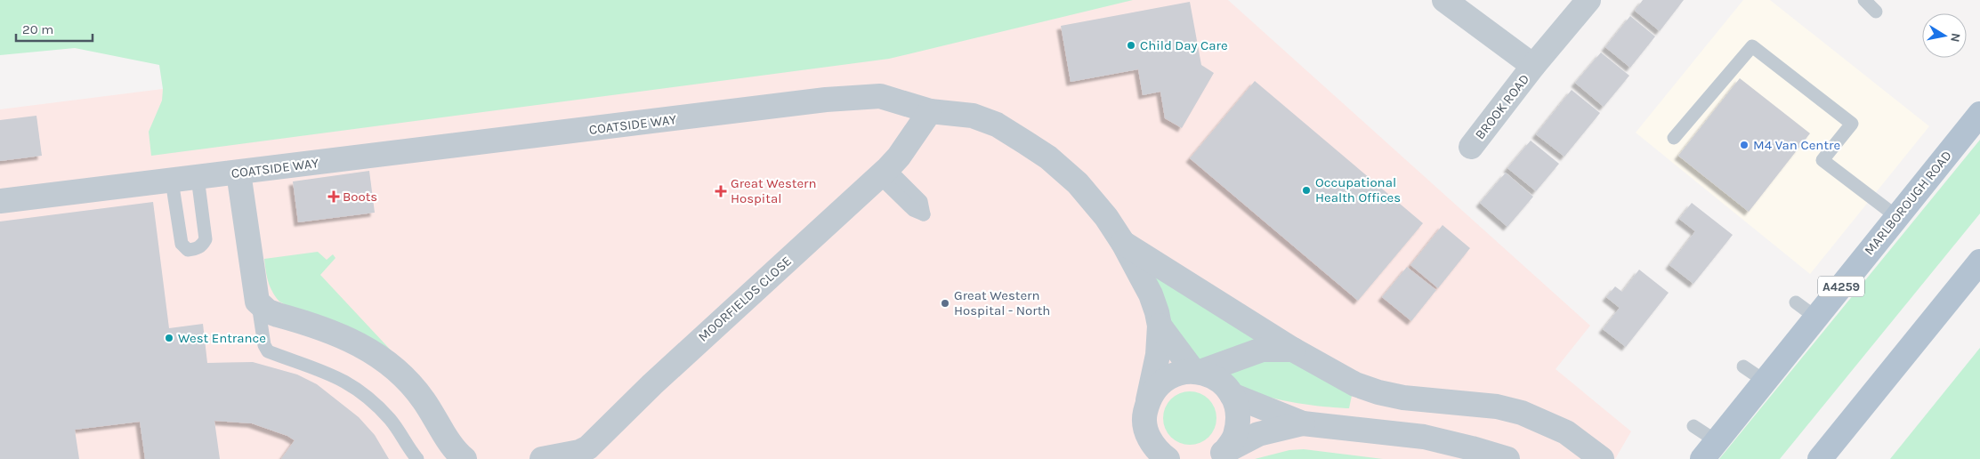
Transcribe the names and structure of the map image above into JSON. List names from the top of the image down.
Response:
{
  "streets": {
    "main road": ["MARLBOROUGH ROAD", "A4259"],
    "street": ["BROOK ROAD", "COATSIDE WAY", "MOORFIELDS CLOSE"]
  },
  "crossings": [
    ["COATSIDE WAY", "MOORFIELDS CLOSE"]
  ],
  "places": {
    "other": [
      "Child Day Care",
      "M4 Van Centre",
      "Occupational Health Offices",
      "Great Western Hospital - North",
      "West Entrance"
    ],
    "health": ["Great Western Hospital", "Boots"]
  },
  "scale_bar": "20 m",
  "north": "right"
}
